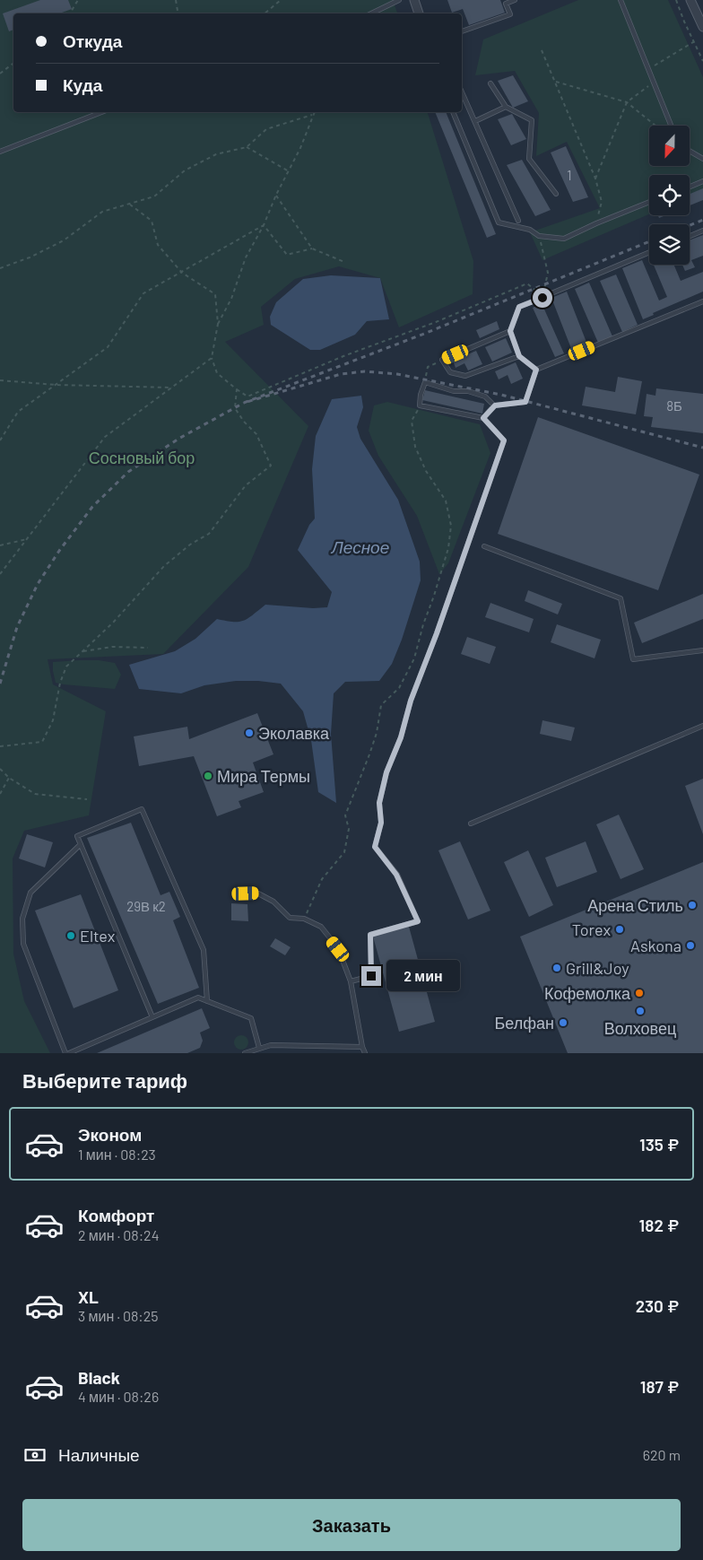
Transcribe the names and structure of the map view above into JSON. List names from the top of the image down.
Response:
{
  "water": ["Лесное"],
  "parks": ["Сосновый бор"],
  "places": [
    "Эколавка",
    "Мира Термы",
    "Арена Стиль",
    "Torex",
    "Eltex",
    "Askona",
    "Grill&Joy",
    "Кофемолка",
    "Волховец",
    "Белфан"
  ],
  "house_numbers": ["1", "8Б", "29В к2"],
  "north": "bottom",
  "page": {
    "banner": ["Откуда", "Куда"],
    "bubble": "2 мин",
    "heading": "Выберите тариф",
    "list": [
      {
        "name": "Эконом",
        "note": "1 мин · 08:23",
        "value": "135 ₽"
      },
      {
        "name": "Комфорт",
        "note": "2 мин · 08:24",
        "value": "182 ₽"
      },
      {
        "name": "XL",
        "note": "3 мин · 08:25",
        "value": "230 ₽"
      },
      {
        "name": "Black",
        "note": "4 мин · 08:26",
        "value": "187 ₽"
      }
    ],
    "pay": ["Наличные", "620 m"],
    "buttons": "Заказать"
  }
}
